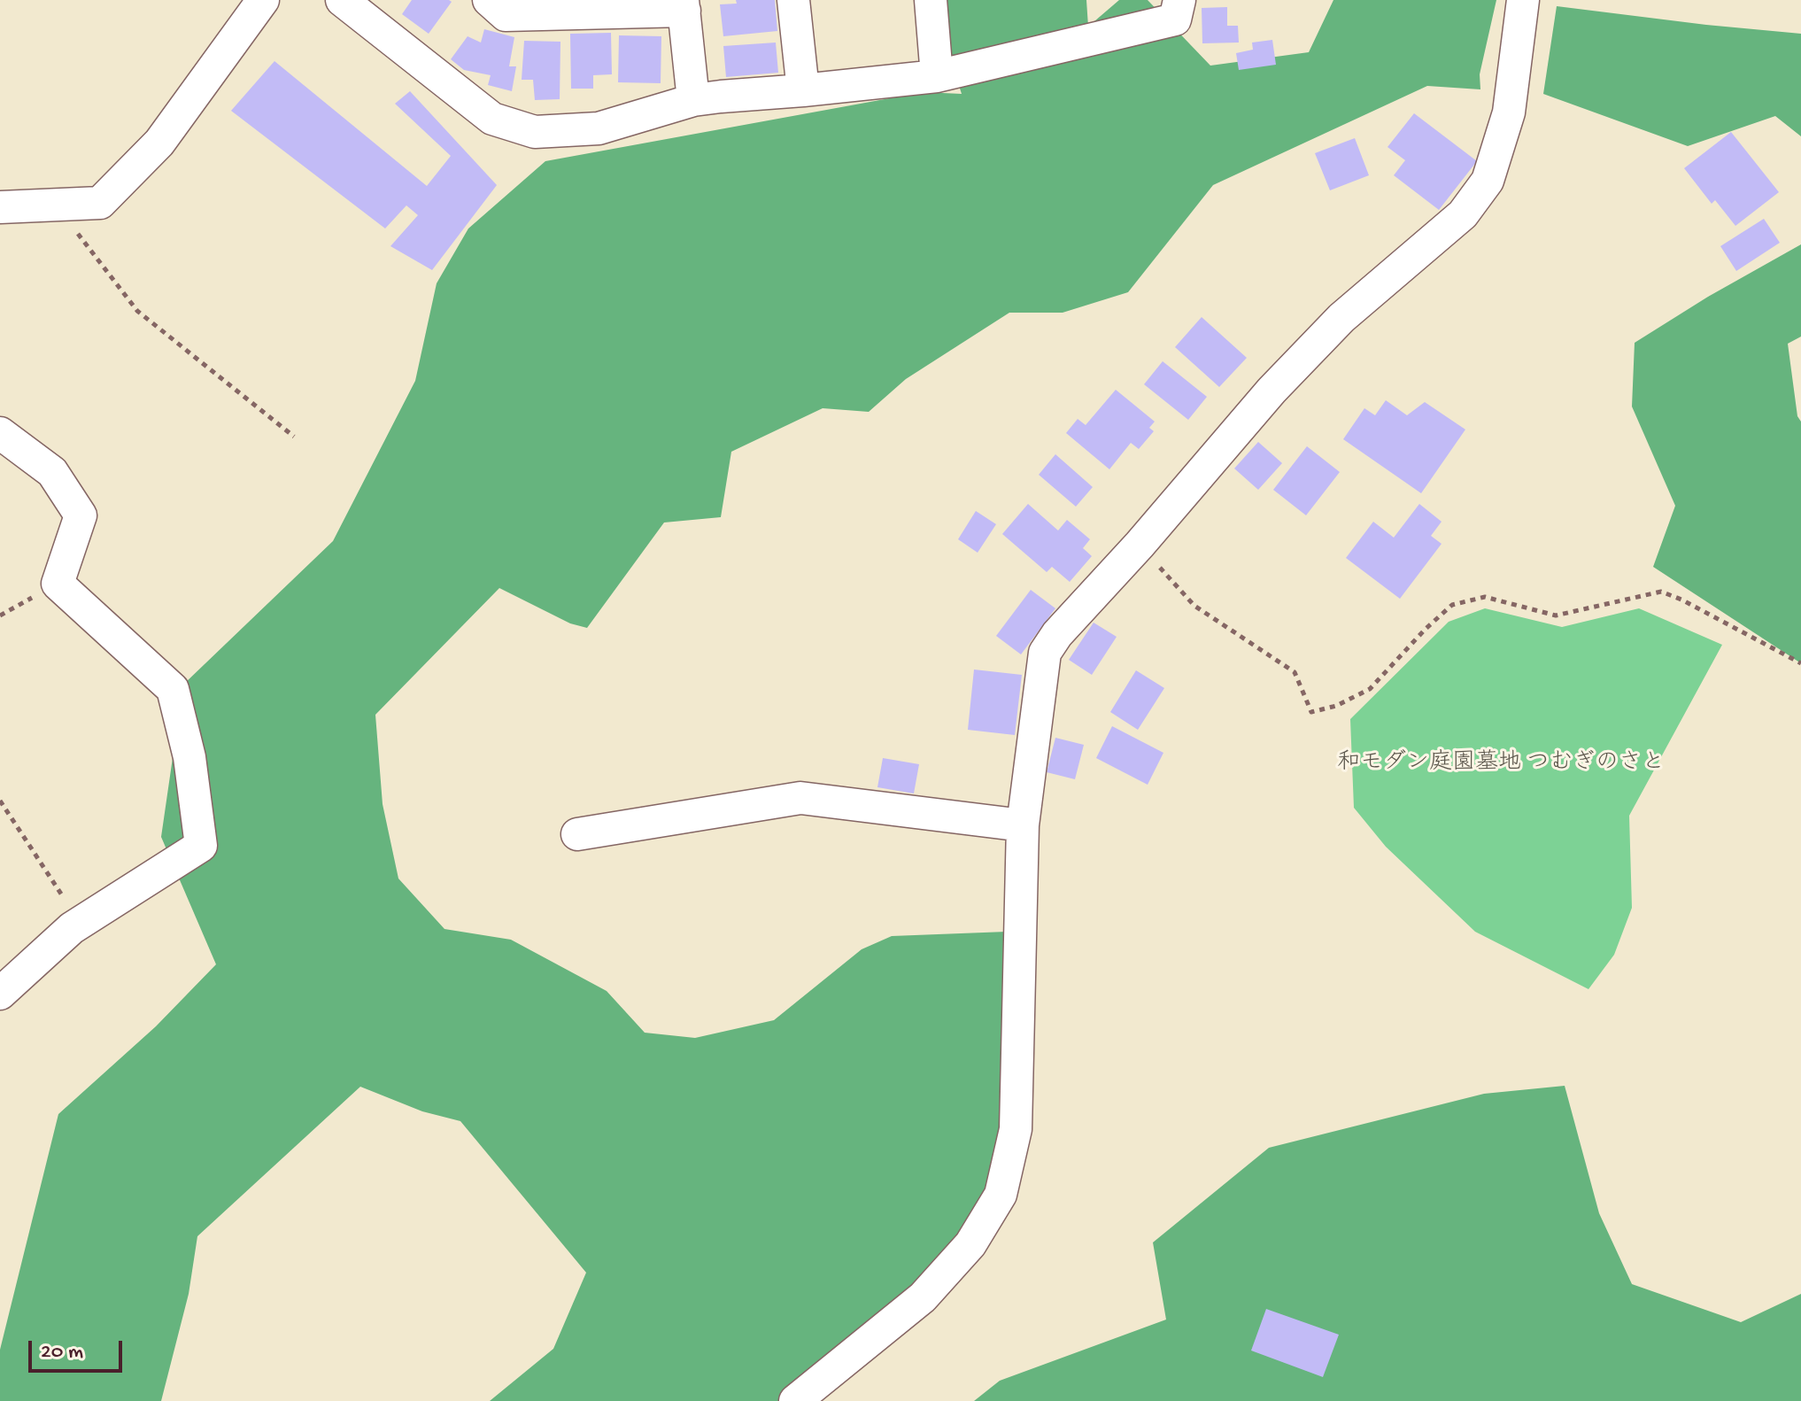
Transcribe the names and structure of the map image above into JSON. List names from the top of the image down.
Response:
{
  "parks": ["和モダン庭園墓地 つむぎのさと"],
  "scale_bar": "20 m"
}
